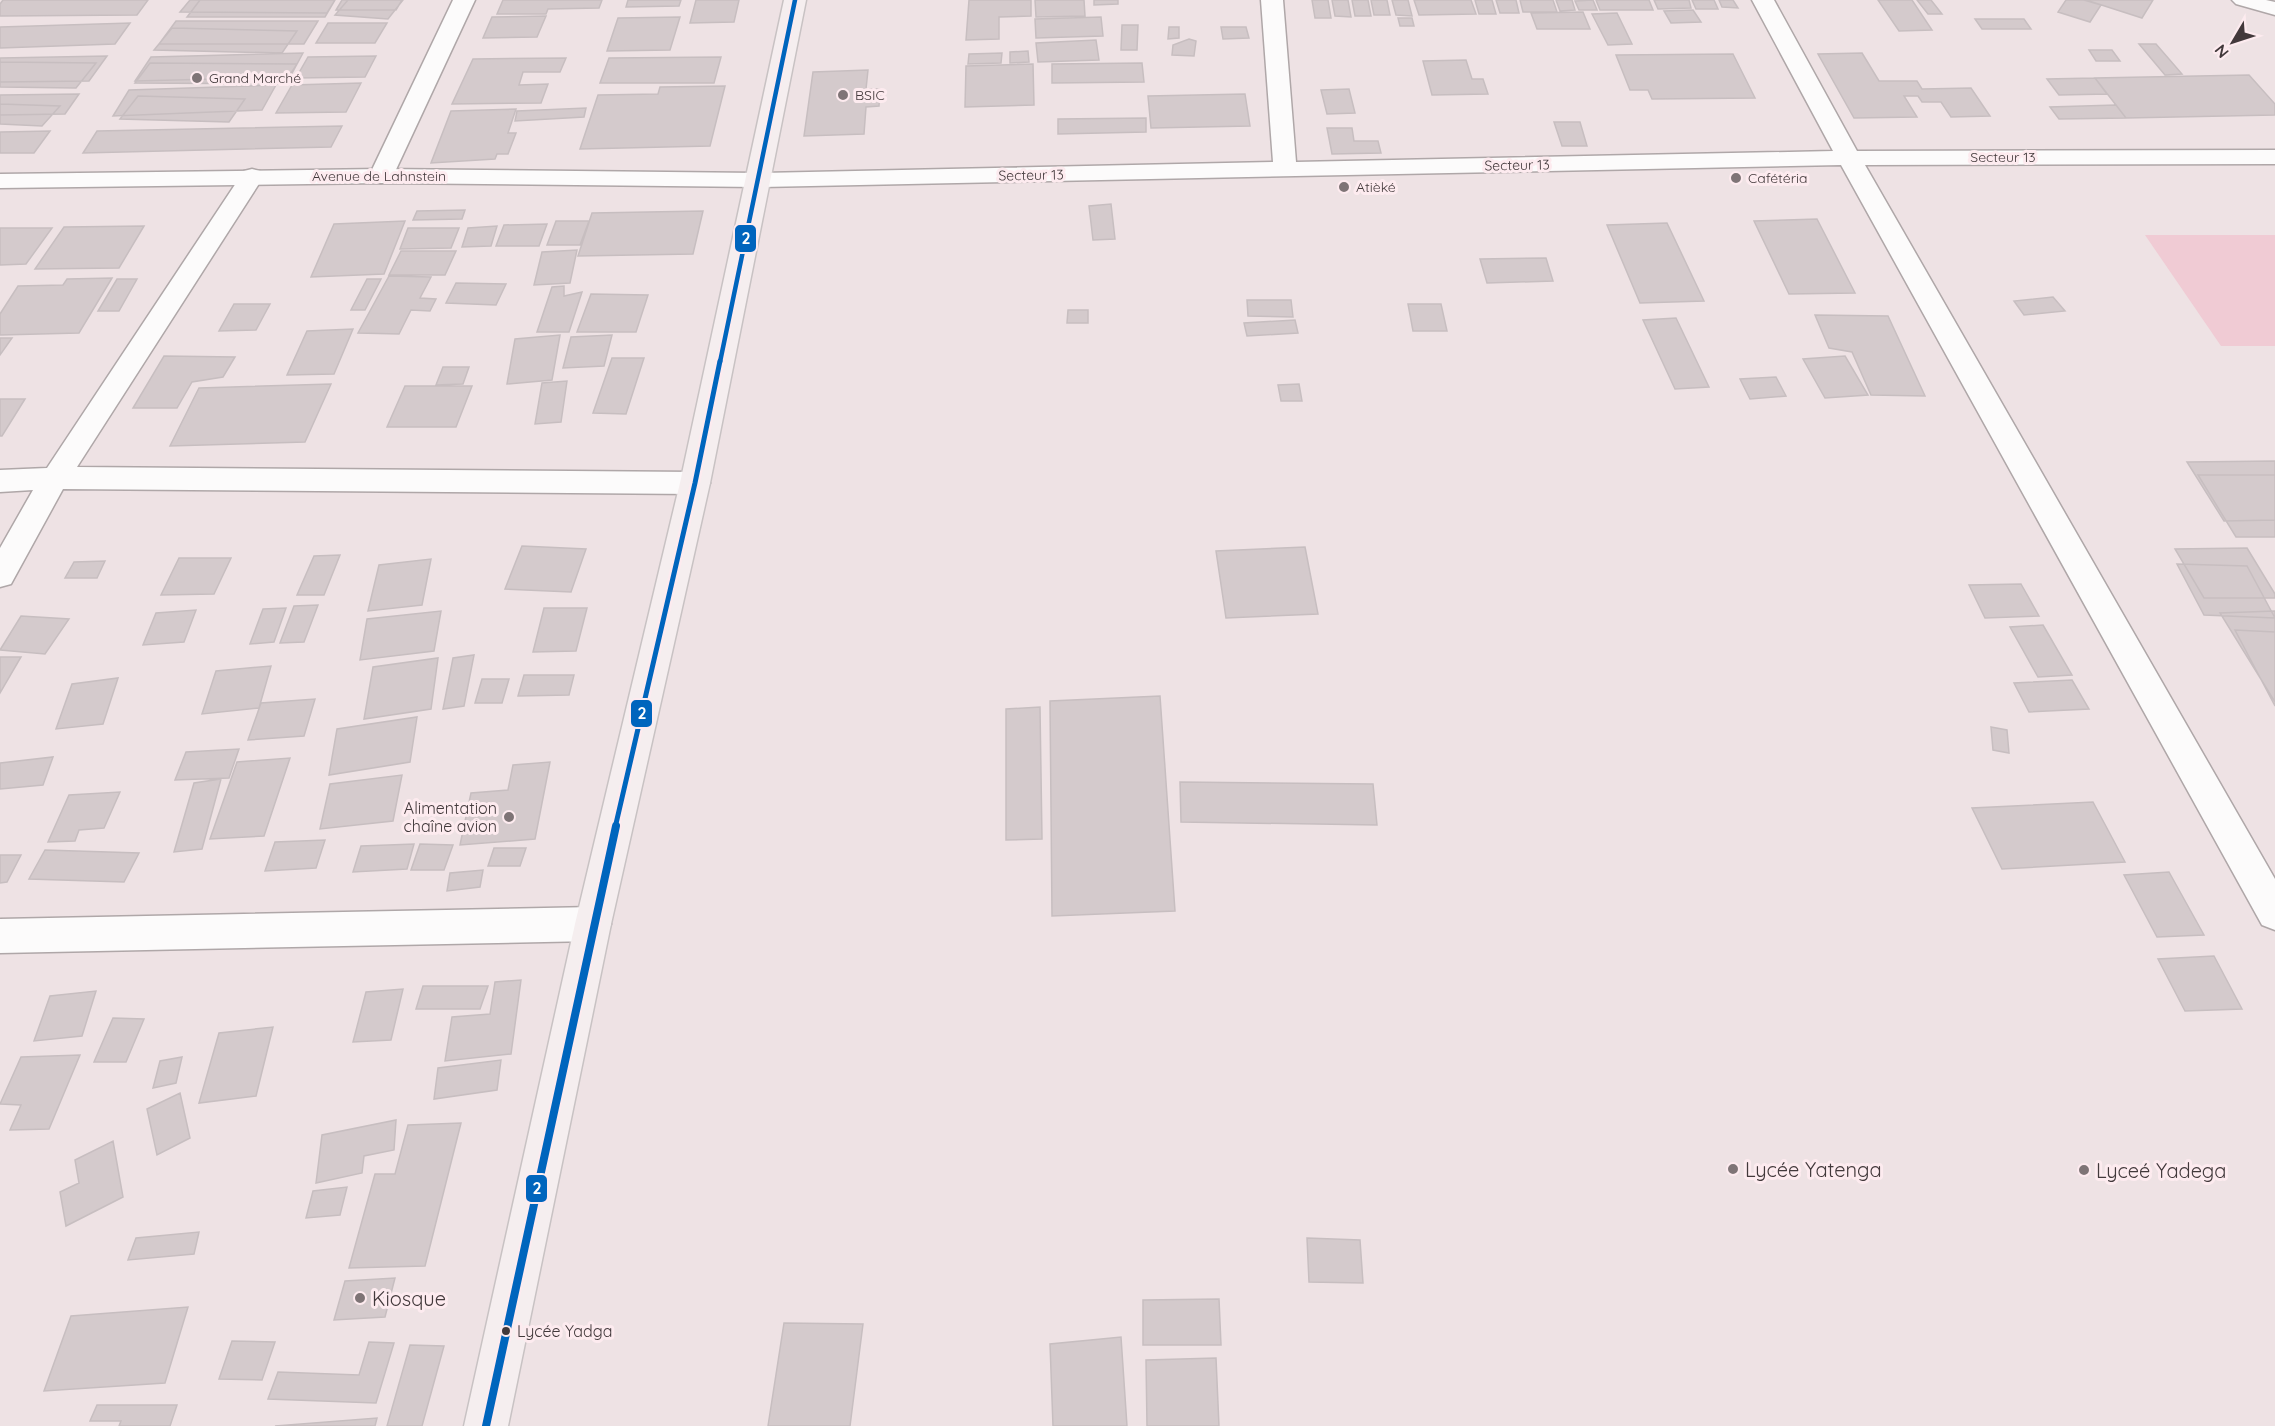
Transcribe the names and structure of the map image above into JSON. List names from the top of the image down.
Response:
{
  "streets": {
    "street": ["Secteur 13", "Avenue de Lahnstein"]
  },
  "crossings": [
    ["Secteur 13", "Avenue de Lahnstein"]
  ],
  "places": [
    "Grand Marché",
    "BSIC",
    "Cafétéria",
    "Atièké",
    "Alimentation chaîne avion",
    "Lycée Yatenga",
    "Lyceé Yadega",
    "Kiosque",
    "Lycée Yadga"
  ],
  "lines": ["transit line 2"],
  "north": "bottom left"
}
